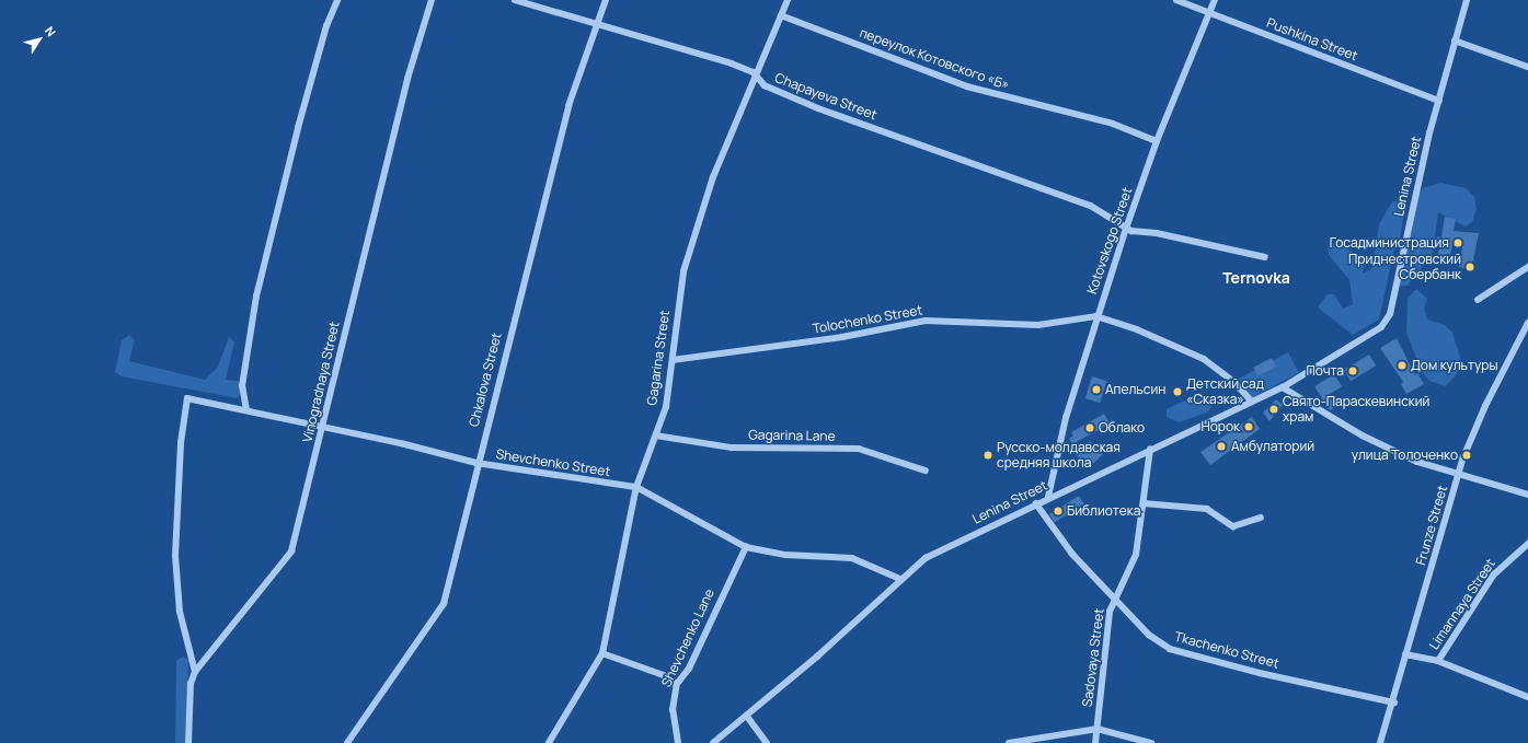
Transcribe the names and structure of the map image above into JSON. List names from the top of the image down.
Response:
{
  "streets": {
    "street": [
      "Pushkina Street",
      "переулок Котовского «Б»",
      "Chapayeva Street",
      "Lenina Street",
      "Kotovskogo Street",
      "Tolochenko Street",
      "Gagarina Street",
      "Chkalova Street",
      "Vinogradnaya Street",
      "Gagarina Lane",
      "Shevchenko Street",
      "Frunze Street",
      "Limannaya Street",
      "Shevchenko Lane",
      "Tkachenko Street",
      "Sadovaya Street"
    ]
  },
  "crossings": [
    ["Pushkina Street", "Lenina Street"],
    ["Pushkina Street", "Kotovskogo Street"],
    ["переулок Котовского «Б»", "Kotovskogo Street"],
    ["переулок Котовского «Б»", "Gagarina Street"],
    ["Chapayeva Street", "Kotovskogo Street"],
    ["Chapayeva Street", "Gagarina Street"],
    ["Chapayeva Street", "Chkalova Street"],
    ["Lenina Street", "Kotovskogo Street"],
    ["Lenina Street", "Shevchenko Street"],
    ["Lenina Street", "Tkachenko Street"],
    ["Lenina Street", "Sadovaya Street"],
    ["Kotovskogo Street", "Tolochenko Street"],
    ["Tolochenko Street", "Gagarina Street"],
    ["Gagarina Street", "Gagarina Lane"],
    ["Gagarina Street", "Shevchenko Street"],
    ["Chkalova Street", "Shevchenko Street"],
    ["Vinogradnaya Street", "Shevchenko Street"],
    ["Shevchenko Street", "Shevchenko Lane"],
    ["Frunze Street", "Tkachenko Street"],
    ["Tkachenko Street", "Sadovaya Street"]
  ],
  "districts": ["Ternovka"],
  "places": [
    "Госадминистрация",
    "Приднестровский Сбербанк",
    "Дом культуры",
    "Почта",
    "Апельсин",
    "Детский сад «Сказка»",
    "Свято-Параскевинский храм",
    "Норок",
    "Облако",
    "Амбулаторий",
    "Русско-молдавская средняя школа",
    "улица Толоченко",
    "Библиотека"
  ],
  "north": "top right"
}
